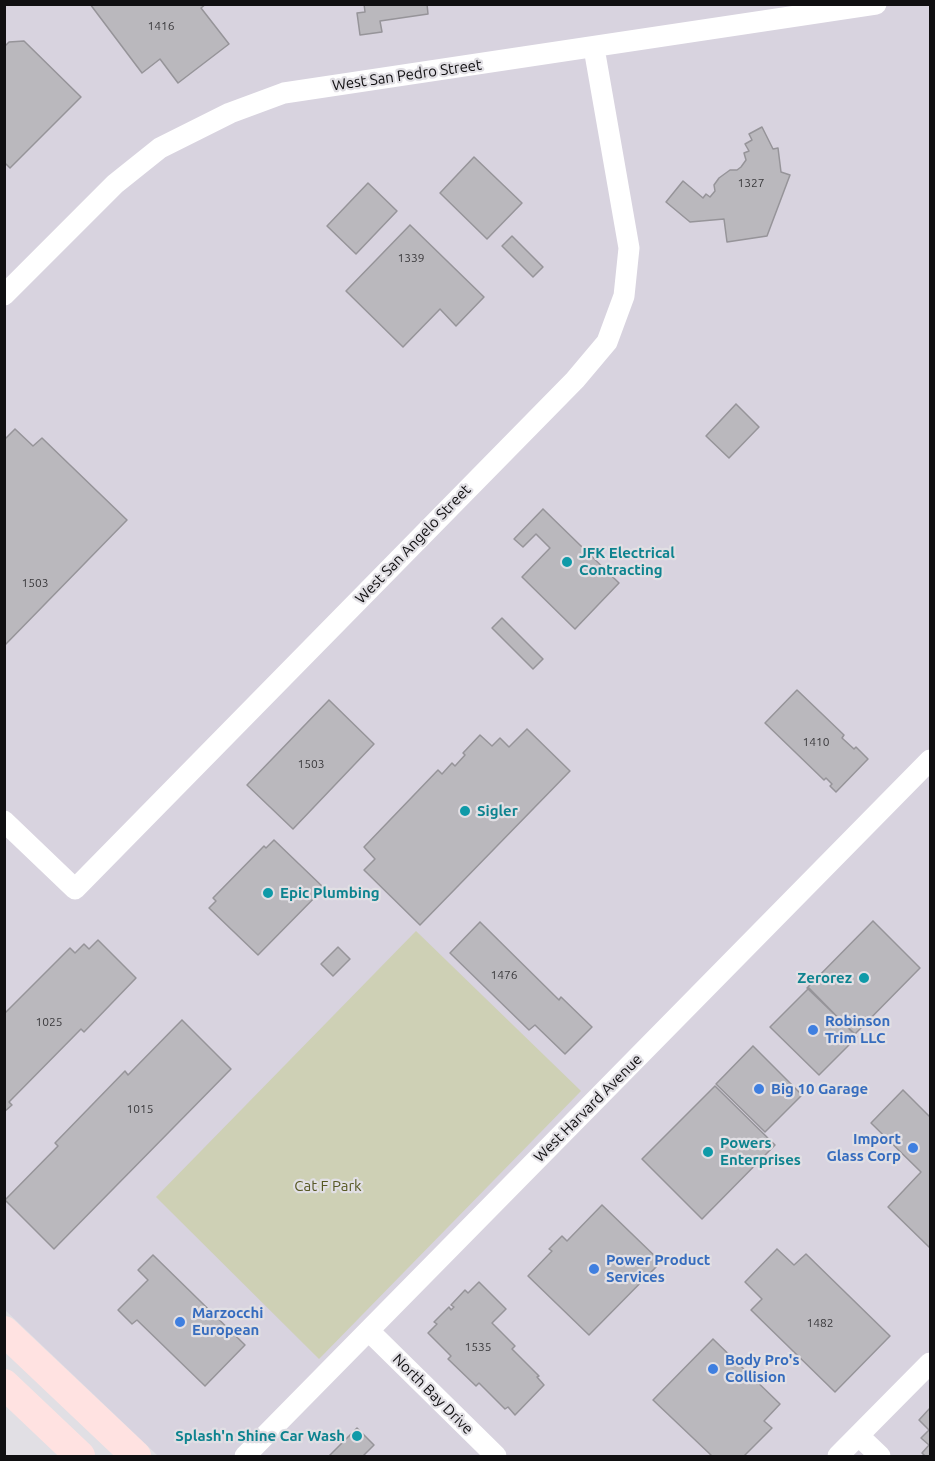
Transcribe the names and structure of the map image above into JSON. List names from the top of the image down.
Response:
{
  "streets": {
    "street": [
      "West San Pedro Street",
      "West San Angelo Street",
      "West Harvard Avenue",
      "North Bay Drive"
    ]
  },
  "crossings": [
    ["West San Pedro Street", "West San Angelo Street"],
    ["West Harvard Avenue", "North Bay Drive"]
  ],
  "parks": ["Cat F Park"],
  "places": [
    "JFK Electrical Contracting",
    "Sigler",
    "Epic Plumbing",
    "Zerorez",
    "Robinson Trim LLC",
    "Big 10 Garage",
    "Import Glass Corp",
    "Powers Enterprises",
    "Power Product Services",
    "Marzocchi European",
    "Body Pro's Collision",
    "Splash'n Shine Car Wash"
  ],
  "house_numbers": [
    "1416",
    "1327",
    "1339",
    "1503",
    "1410",
    "1503",
    "1476",
    "1025",
    "1015",
    "1482",
    "1535"
  ]
}
